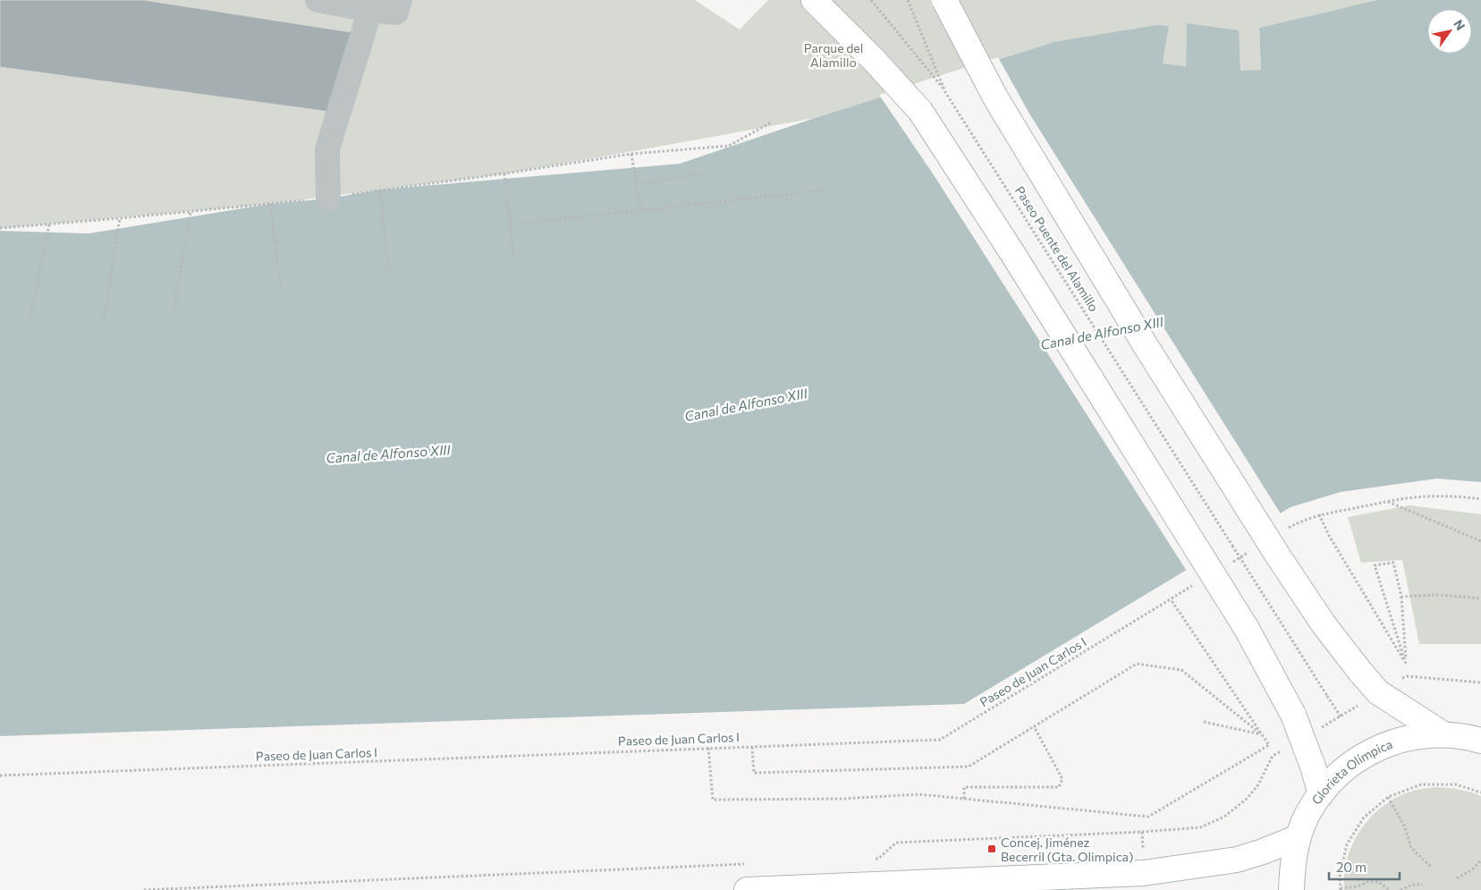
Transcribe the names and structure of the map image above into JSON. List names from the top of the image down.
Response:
{
  "streets": {
    "main road": ["Glorieta Olímpica"],
    "path": ["Paseo Puente del Alamillo", "Paseo de Juan Carlos I"]
  },
  "water": ["Canal de Alfonso XIII"],
  "parks": ["Parque del Alamillo"],
  "places": {
    "transit": ["Concej. Jiménez Becerril (Gta. Olimpica)"]
  },
  "scale_bar": "20 m",
  "north": "top right"
}
